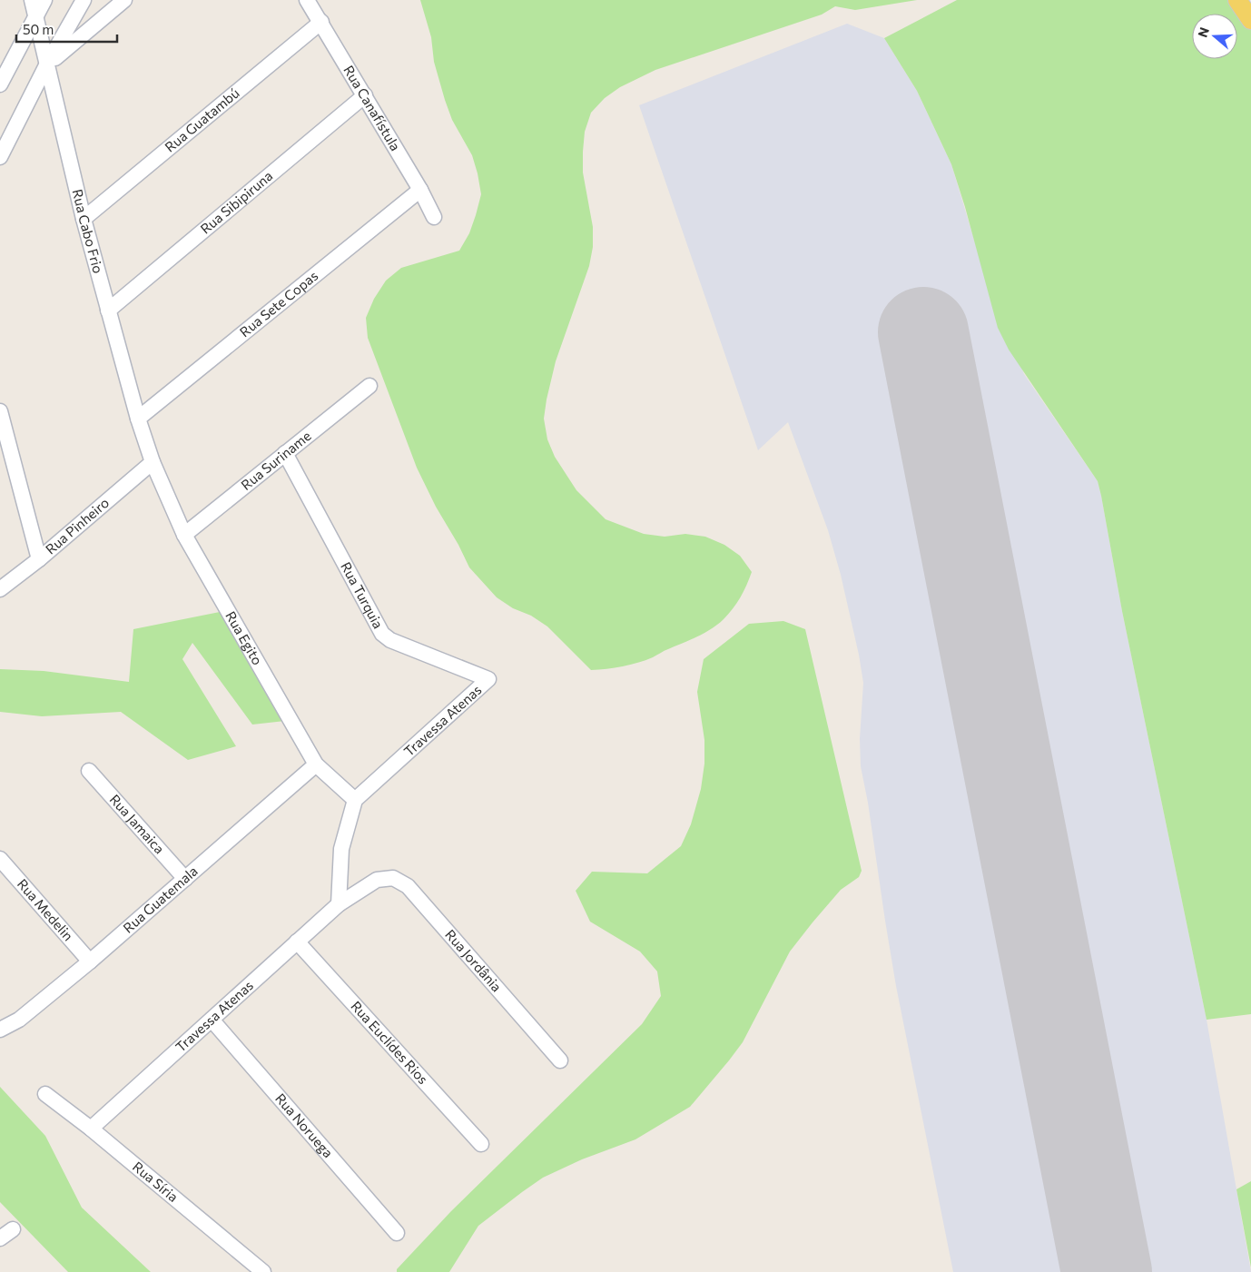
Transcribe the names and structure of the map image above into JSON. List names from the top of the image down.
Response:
{
  "streets": {
    "street": [
      "Rua Canafístula",
      "Rua Guatambú",
      "Rua Sibipiruna",
      "Rua Cabo Frio",
      "Rua Sete Copas",
      "Rua Suriname",
      "Rua Pinheiro",
      "Rua Turquia",
      "Rua Egito",
      "Travessa Atenas",
      "Rua Jamaica",
      "Rua Guatemala",
      "Rua Medelin",
      "Rua Jordânia",
      "Rua Euclídes Rios",
      "Rua Noruega",
      "Rua Síria"
    ]
  },
  "crossings": [
    ["Rua Canafístula", "Rua Guatambú"],
    ["Rua Canafístula", "Rua Sibipiruna"],
    ["Rua Canafístula", "Rua Sete Copas"],
    ["Rua Guatambú", "Rua Cabo Frio"],
    ["Rua Sibipiruna", "Rua Cabo Frio"],
    ["Rua Cabo Frio", "Rua Sete Copas"],
    ["Rua Cabo Frio", "Rua Pinheiro"],
    ["Rua Cabo Frio", "Rua Egito"],
    ["Rua Suriname", "Rua Turquia"],
    ["Rua Suriname", "Rua Egito"],
    ["Rua Pinheiro", "Rua Egito"],
    ["Rua Turquia", "Travessa Atenas"],
    ["Rua Egito", "Travessa Atenas"],
    ["Rua Egito", "Rua Guatemala"],
    ["Travessa Atenas", "Rua Jordânia"],
    ["Travessa Atenas", "Rua Euclídes Rios"],
    ["Travessa Atenas", "Rua Noruega"],
    ["Travessa Atenas", "Rua Síria"],
    ["Rua Jamaica", "Rua Guatemala"],
    ["Rua Guatemala", "Rua Medelin"]
  ],
  "scale_bar": "50 m",
  "north": "left"
}
